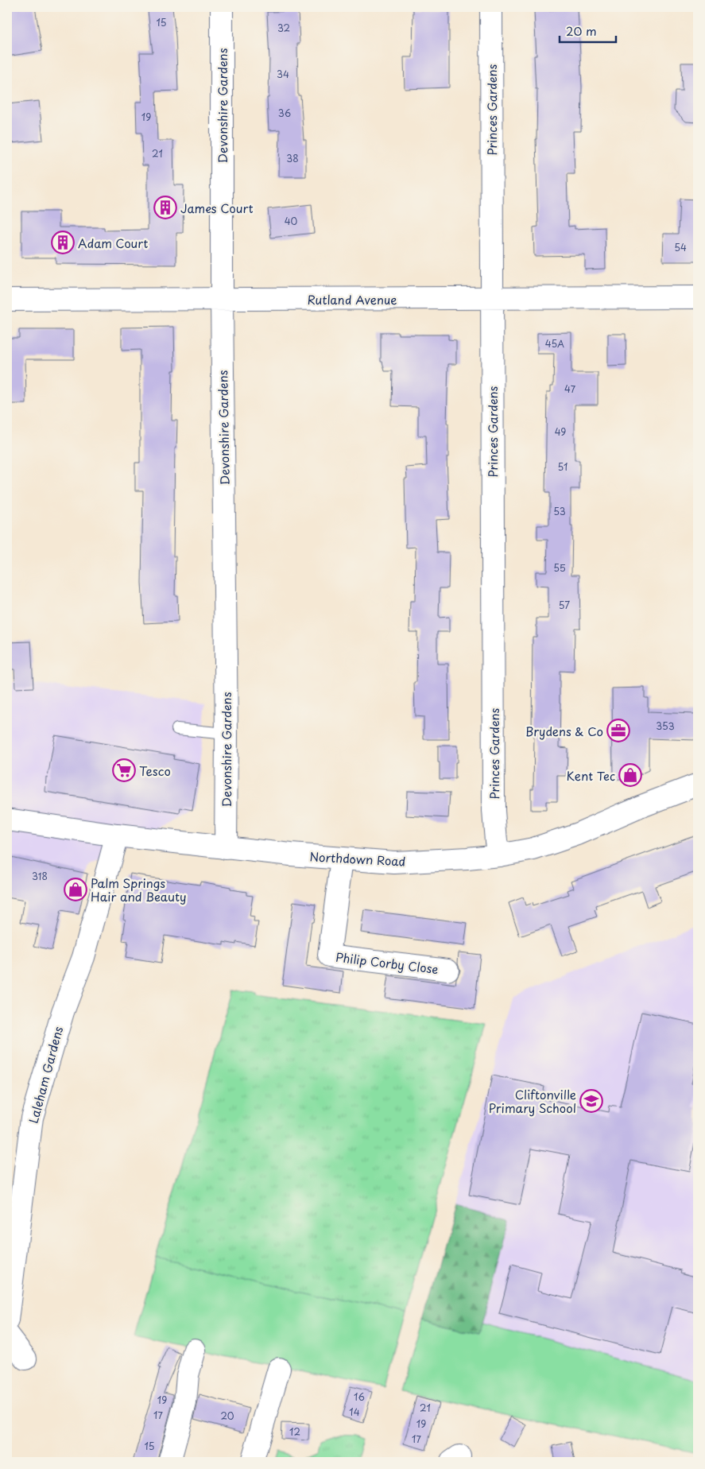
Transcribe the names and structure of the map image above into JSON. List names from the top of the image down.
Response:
{
  "streets": {
    "street": [
      "Devonshire Gardens",
      "Princes Gardens",
      "Rutland Avenue",
      "Northdown Road",
      "Philip Corby Close",
      "Laleham Gardens"
    ]
  },
  "crossings": [
    ["Devonshire Gardens", "Rutland Avenue"],
    ["Devonshire Gardens", "Northdown Road"],
    ["Princes Gardens", "Rutland Avenue"],
    ["Princes Gardens", "Northdown Road"],
    ["Northdown Road", "Philip Corby Close"],
    ["Northdown Road", "Laleham Gardens"]
  ],
  "places": {
    "building": ["James Court", "Adam Court"],
    "office": ["Brydens & Co"],
    "supermarket": ["Tesco"],
    "shop": ["Kent Tec", "Palm Springs Hair and Beauty"],
    "school or university": ["Cliftonville Primary School"]
  },
  "house_numbers": [
    "15",
    "32",
    "34",
    "36",
    "19",
    "21",
    "38",
    "40",
    "54",
    "45A",
    "47",
    "49",
    "51",
    "53",
    "55",
    "57",
    "353",
    "318",
    "16",
    "19",
    "21",
    "14",
    "17",
    "20",
    "19",
    "12",
    "17",
    "15"
  ],
  "scale_bar": "20 m"
}
